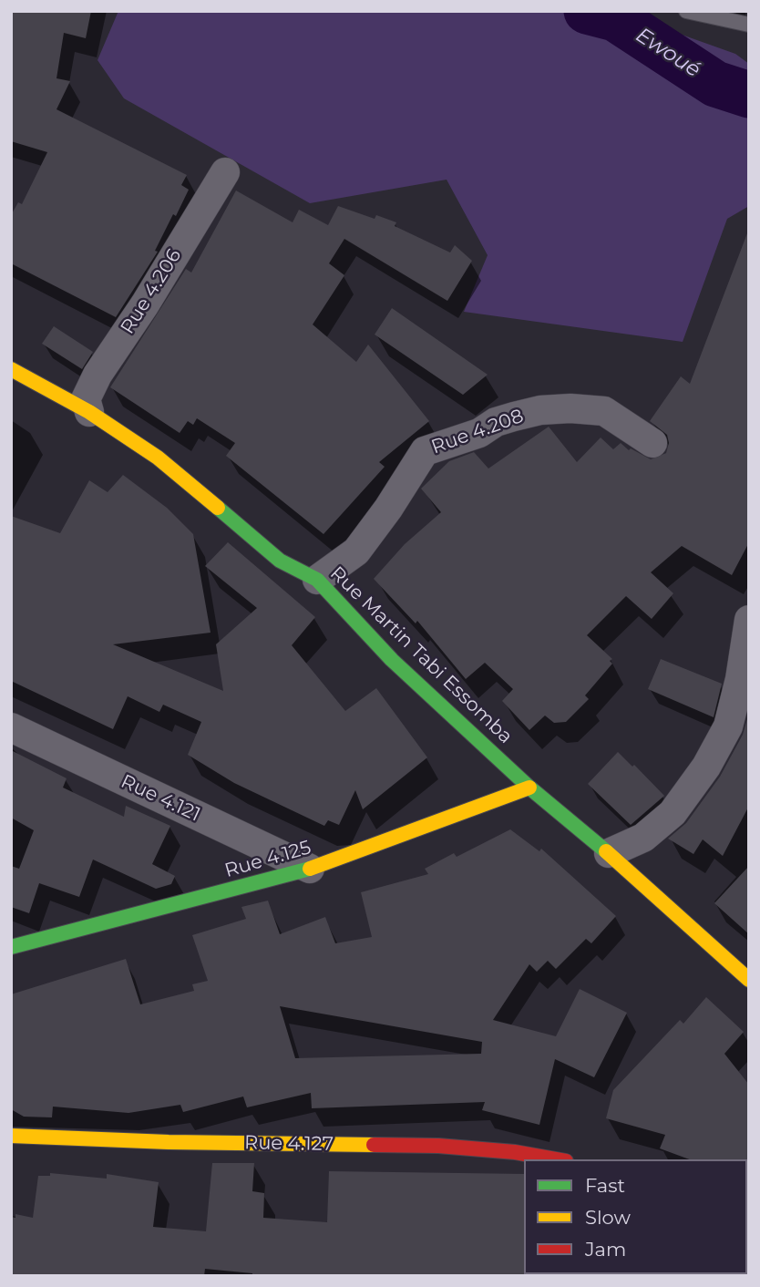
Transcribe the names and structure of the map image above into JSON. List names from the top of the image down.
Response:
{
  "streets": {
    "street": [
      "Rue 4.206",
      "Rue 4.208",
      "Rue Martin Tabi Essomba",
      "Rue 4.121",
      "Rue 4.125",
      "Rue 4.127"
    ]
  },
  "crossings": [
    ["Rue 4.206", "Rue Martin Tabi Essomba"],
    ["Rue 4.208", "Rue Martin Tabi Essomba"],
    ["Rue Martin Tabi Essomba", "Rue 4.125"],
    ["Rue 4.121", "Rue 4.125"]
  ],
  "water": ["Ewoué"],
  "legend": ["Fast", "Slow", "Jam"]
}
